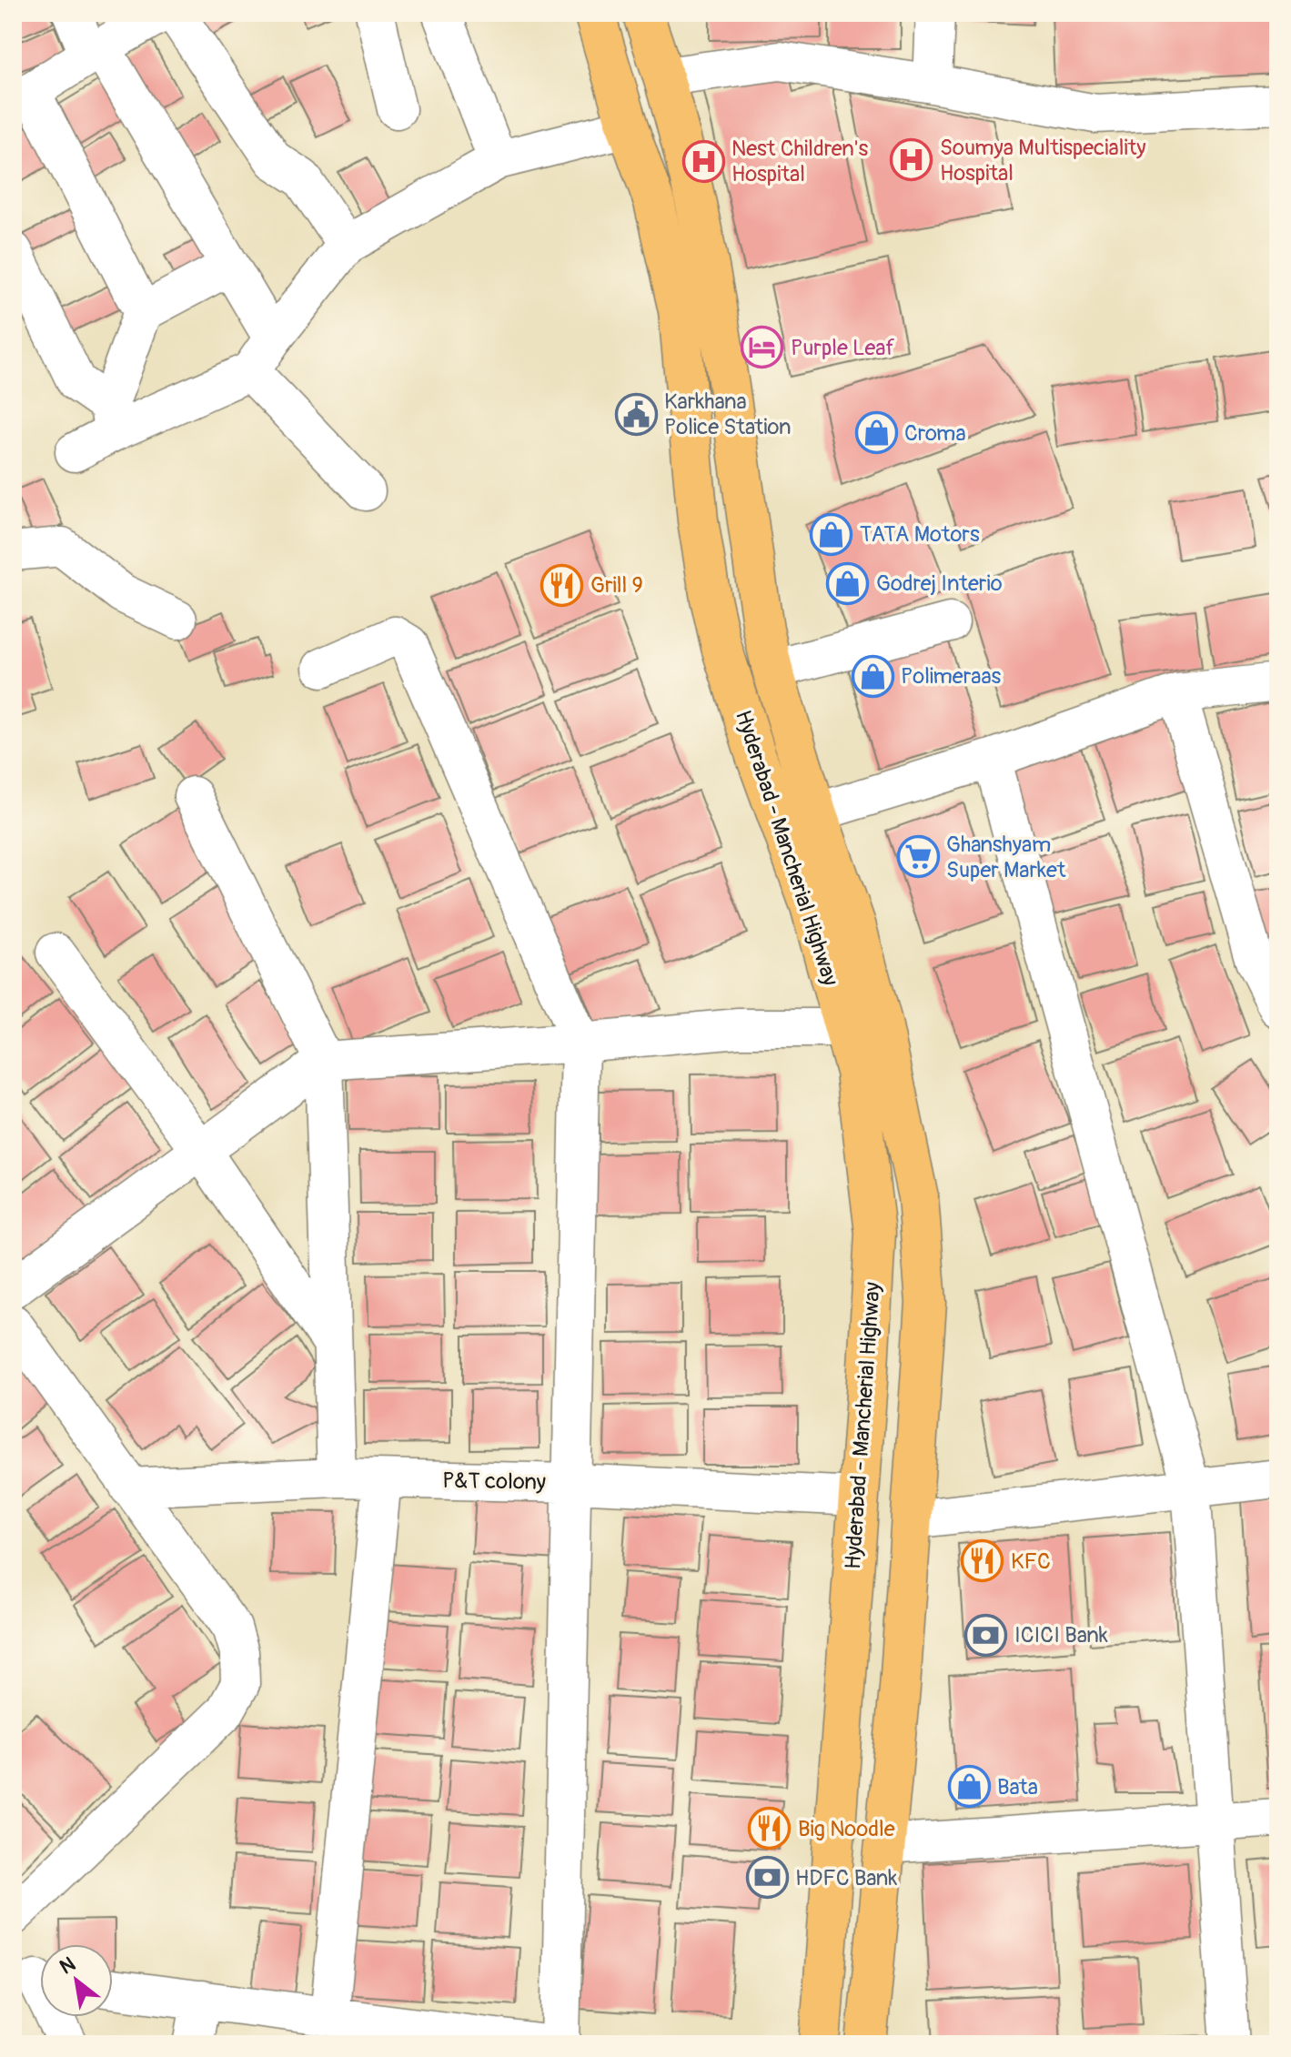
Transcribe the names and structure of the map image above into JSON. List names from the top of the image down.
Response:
{
  "streets": {
    "main road": ["Hyderabad - Mancherial Highway"],
    "street": ["P&T colony"]
  },
  "crossings": [
    ["Hyderabad - Mancherial Highway", "P&T colony"]
  ],
  "places": {
    "hospital": ["Soumya Multispeciality Hospital", "Nest Children's Hospital"],
    "hotel": ["Purple Leaf"],
    "public building": ["Karkhana Police Station"],
    "shop": [
      "Croma",
      "TATA Motors",
      "Godrej Interio",
      "Polimeraas",
      "Bata"
    ],
    "restaurant": ["Grill 9", "KFC", "Big Noodle"],
    "supermarket": ["Ghanshyam Super Market"],
    "bank": ["ICICI Bank", "HDFC Bank"]
  },
  "north": "top left"
}
